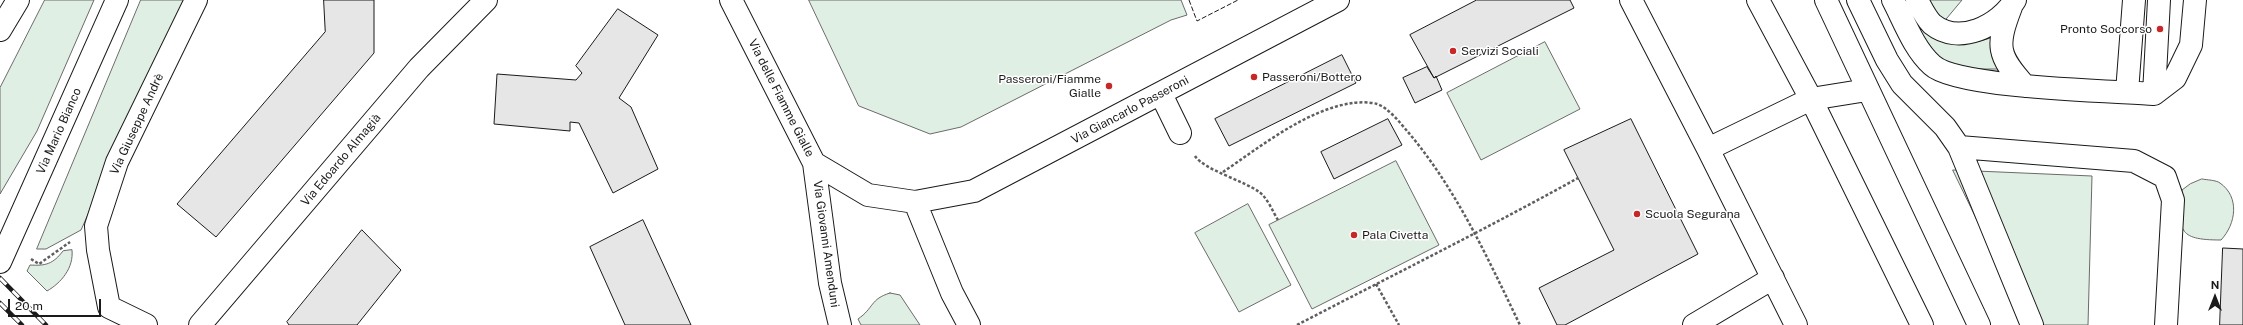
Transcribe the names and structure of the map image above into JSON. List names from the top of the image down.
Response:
{
  "streets": {
    "street": [
      "Via delle Fiamme Gialle",
      "Via Giancarlo Passeroni",
      "Via Giuseppe Andrè",
      "Via Mario Bianco",
      "Via Edoardo Almagià",
      "Via Giovanni Amenduni"
    ]
  },
  "crossings": [
    ["Via delle Fiamme Gialle", "Via Giancarlo Passeroni"],
    ["Via delle Fiamme Gialle", "Via Giovanni Amenduni"]
  ],
  "places": [
    "Pronto Soccorso",
    "Servizi Sociali",
    "Passeroni/Bottero",
    "Passeroni/Fiamme Gialle",
    "Scuola Segurana",
    "Pala Civetta"
  ],
  "scale_bar": "20 m",
  "north": "top"
}
